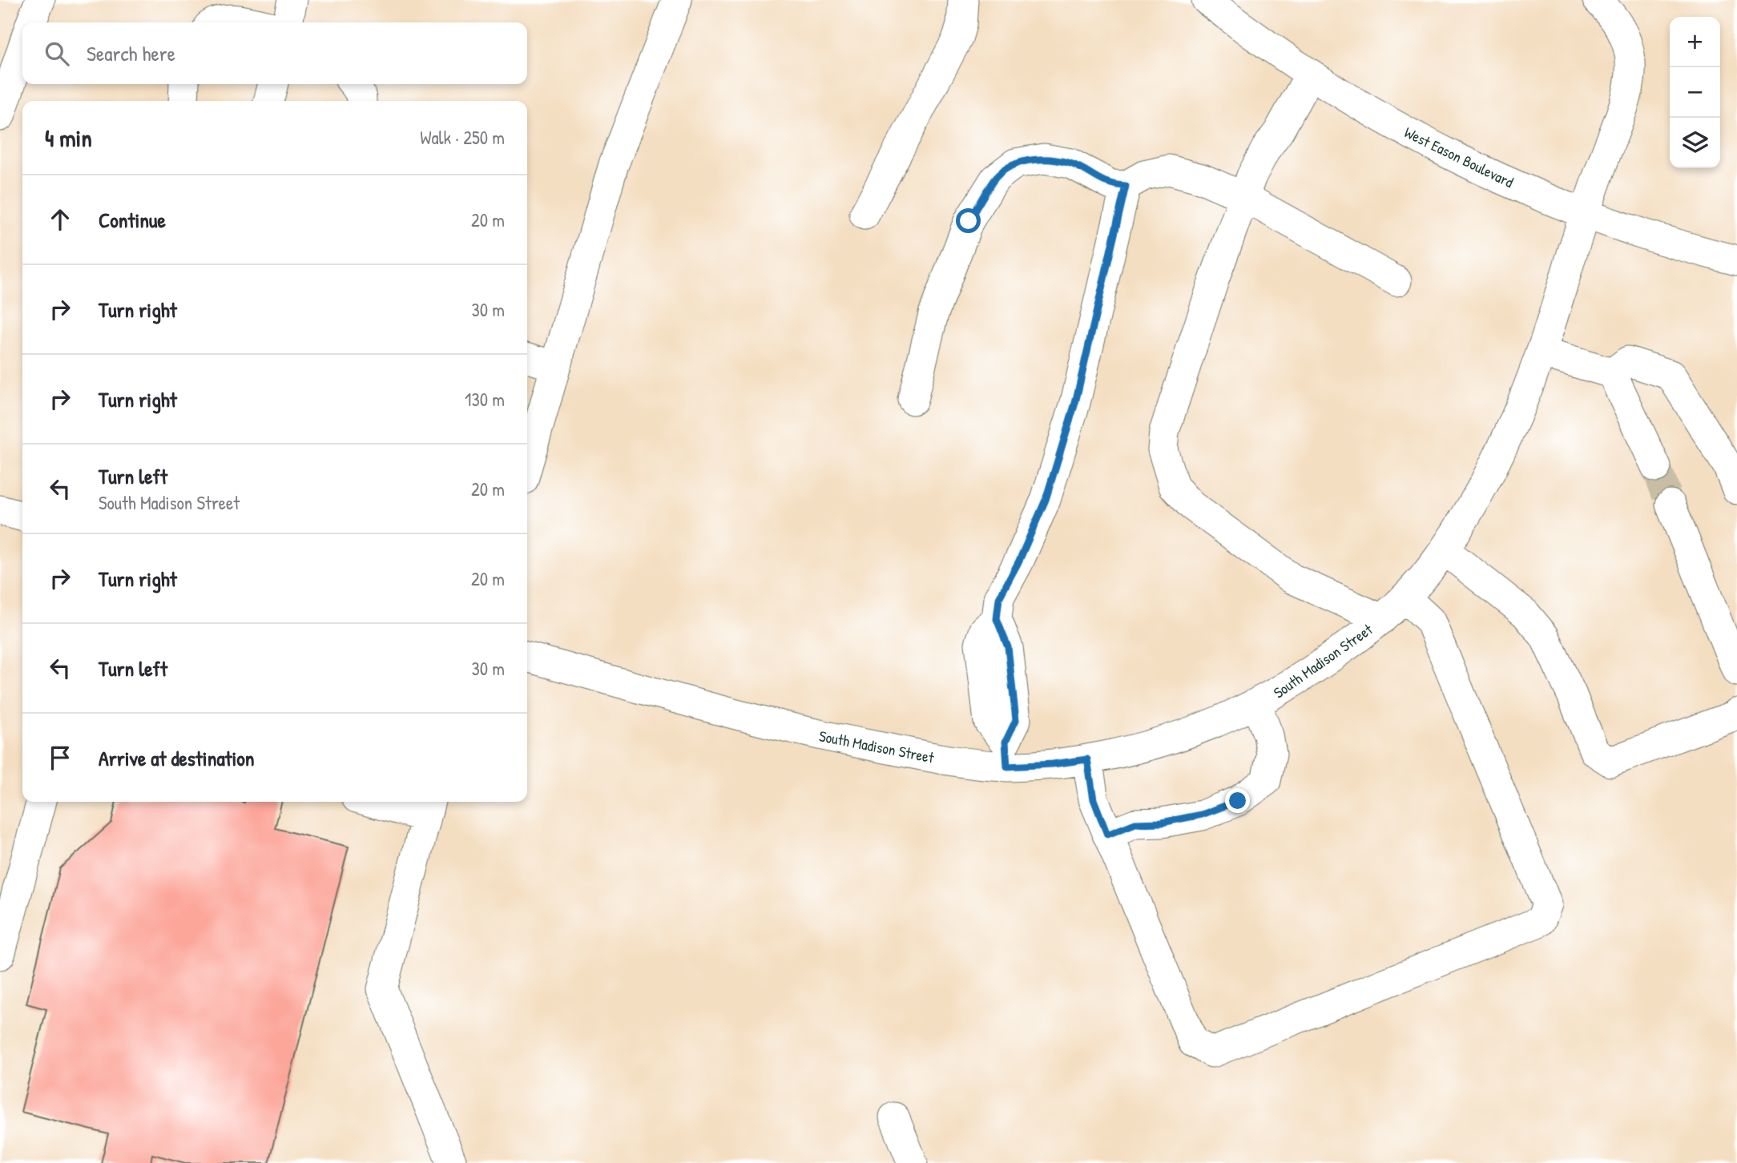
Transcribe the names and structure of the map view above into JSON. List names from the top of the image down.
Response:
{
  "streets": {
    "street": ["West Eason Boulevard", "South Madison Street"]
  },
  "crossings": [
    ["West Eason Boulevard", "South Madison Street"]
  ],
  "page": {
    "map_buttons": ["+", "−"],
    "search": "Search here",
    "heading": ["4 min", "Walk · 250 m"],
    "list": [
      ["Continue", "20 m"],
      ["Turn right", "30 m"],
      ["Turn right", "130 m"],
      ["Turn left", "South Madison Street", "20 m"],
      ["Turn right", "20 m"],
      ["Turn left", "30 m"],
      "Arrive at destination"
    ]
  }
}
